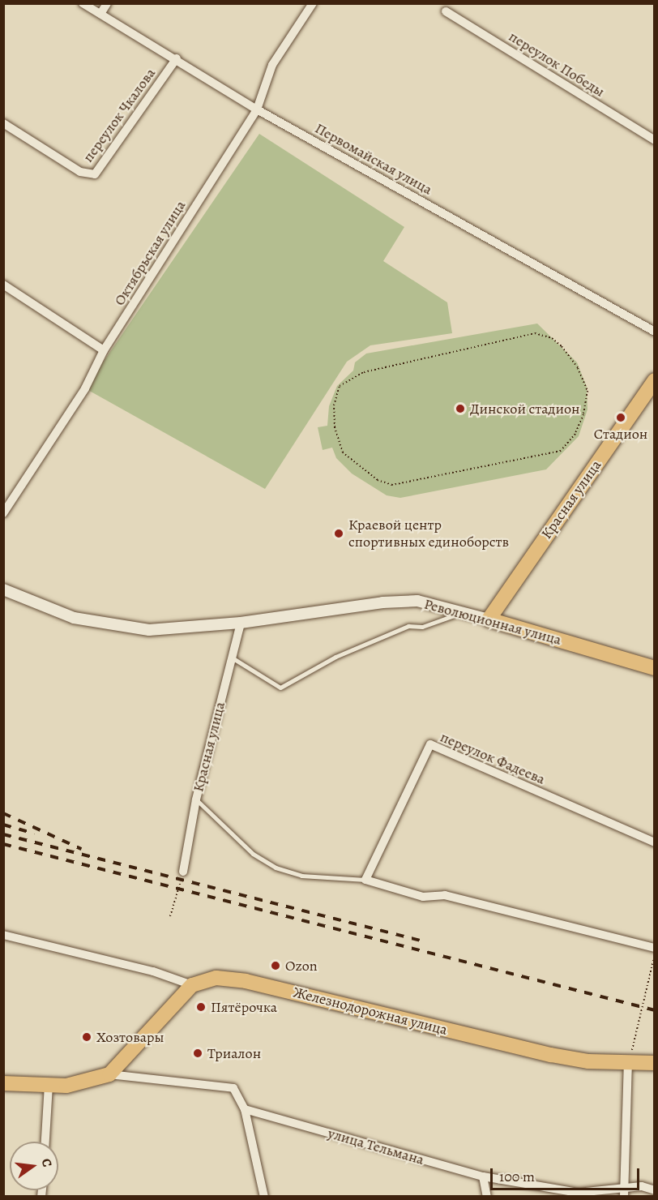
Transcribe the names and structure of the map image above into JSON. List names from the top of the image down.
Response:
{
  "streets": {
    "main road": ["Красная улица", "Революционная улица", "Железнодорожная улица"],
    "street": [
      "переулок Победы",
      "переулок Чкалова",
      "Первомайская улица",
      "Октябрьская улица",
      "переулок Фадеева",
      "улица Тельмана"
    ]
  },
  "crossings": [
    ["переулок Чкалова", "Первомайская улица"],
    ["Первомайская улица", "Октябрьская улица"],
    ["Красная улица", "Революционная улица"]
  ],
  "places": [
    "Динской стадион",
    "Стадион",
    "Краевой центр спортивных единоборств",
    "Ozon",
    "Пятёрочка",
    "Хозтовары",
    "Триалон"
  ],
  "scale_bar": "100 m",
  "north": "right"
}
